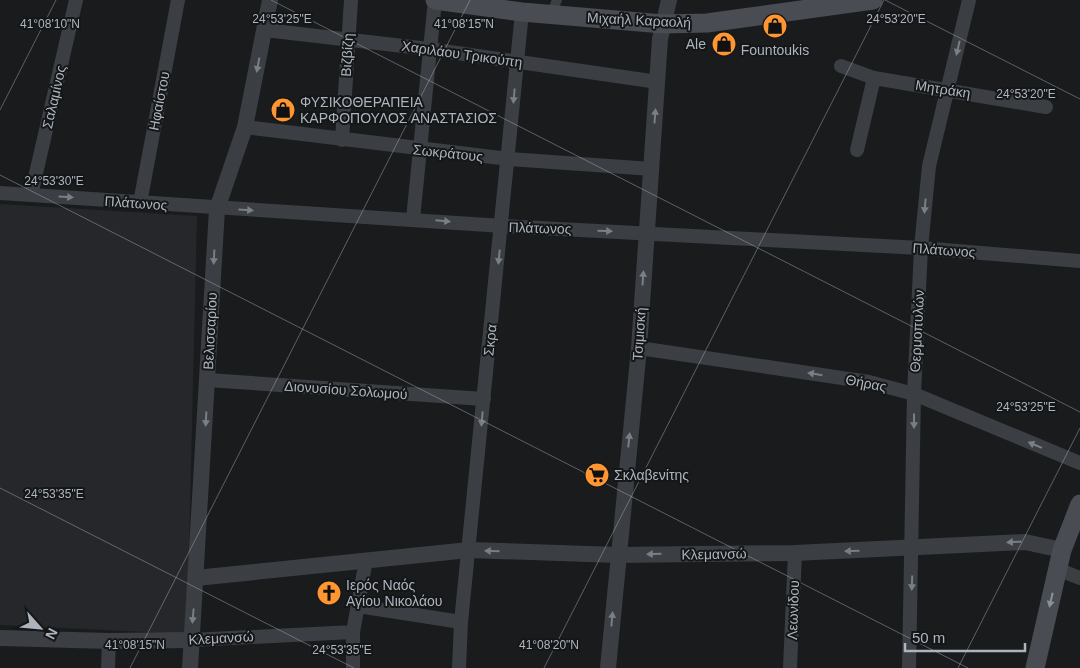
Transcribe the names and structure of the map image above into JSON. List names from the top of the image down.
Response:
{
  "streets": {
    "main road": ["Μιχαήλ Καραολή"],
    "street": [
      "Χαριλάου Τρικούπη",
      "Βιζβίζη",
      "Μητράκη",
      "Σαλαμίνος",
      "Ηφαίστου",
      "Σωκράτους",
      "Πλάτωνος",
      "Βελισσαρίου",
      "Θερμοπυλών",
      "Τσιμισκή",
      "Σκρα",
      "Θήρας",
      "Διονυσίου Σολωμού",
      "Κλεμανσώ",
      "Λεωνίδου"
    ]
  },
  "crossings": [
    ["Μιχαήλ Καραολή", "Τσιμισκή"],
    ["Μιχαήλ Καραολή", "Σκρα"],
    ["Χαριλάου Τρικούπη", "Βιζβίζη"],
    ["Χαριλάου Τρικούπη", "Βελισσαρίου"],
    ["Χαριλάου Τρικούπη", "Τσιμισκή"],
    ["Χαριλάου Τρικούπη", "Σκρα"],
    ["Βιζβίζη", "Σωκράτους"],
    ["Μητράκη", "Θερμοπυλών"],
    ["Σαλαμίνος", "Πλάτωνος"],
    ["Ηφαίστου", "Πλάτωνος"],
    ["Σωκράτους", "Βελισσαρίου"],
    ["Σωκράτους", "Τσιμισκή"],
    ["Σωκράτους", "Σκρα"],
    ["Πλάτωνος", "Βελισσαρίου"],
    ["Πλάτωνος", "Θερμοπυλών"],
    ["Πλάτωνος", "Τσιμισκή"],
    ["Πλάτωνος", "Σκρα"],
    ["Βελισσαρίου", "Διονυσίου Σολωμού"],
    ["Βελισσαρίου", "Κλεμανσώ"],
    ["Θερμοπυλών", "Θήρας"],
    ["Θερμοπυλών", "Κλεμανσώ"],
    ["Τσιμισκή", "Θήρας"],
    ["Τσιμισκή", "Κλεμανσώ"],
    ["Σκρα", "Διονυσίου Σολωμού"],
    ["Σκρα", "Κλεμανσώ"],
    ["Κλεμανσώ", "Λεωνίδου"]
  ],
  "one_way": [
    "Πλάτωνος",
    "Βελισσαρίου",
    "Θερμοπυλών",
    "Τσιμισκή",
    "Σκρα",
    "Θήρας",
    "Κλεμανσώ"
  ],
  "places": {
    "shop": ["Fountoukis", "Ale", "ΦΥΣΙΚΟΘΕΡΑΠΕΙΑ ΚΑΡΦΟΠΟΥΛΟΣ ΑΝΑΣΤΑΣΙΟΣ"],
    "supermarket": ["Σκλαβενίτης"],
    "church": ["Ιερός Ναός Αγίου Νικολάου"]
  },
  "scale_bar": "50 m",
  "north": "bottom right",
  "coordinates": [
    "24°53'25\"E",
    "24°53'20\"E",
    "41°08'10\"N",
    "41°08'15\"N",
    "24°53'30\"E",
    "24°53'35\"E",
    "41°08'20\"N"
  ]
}
